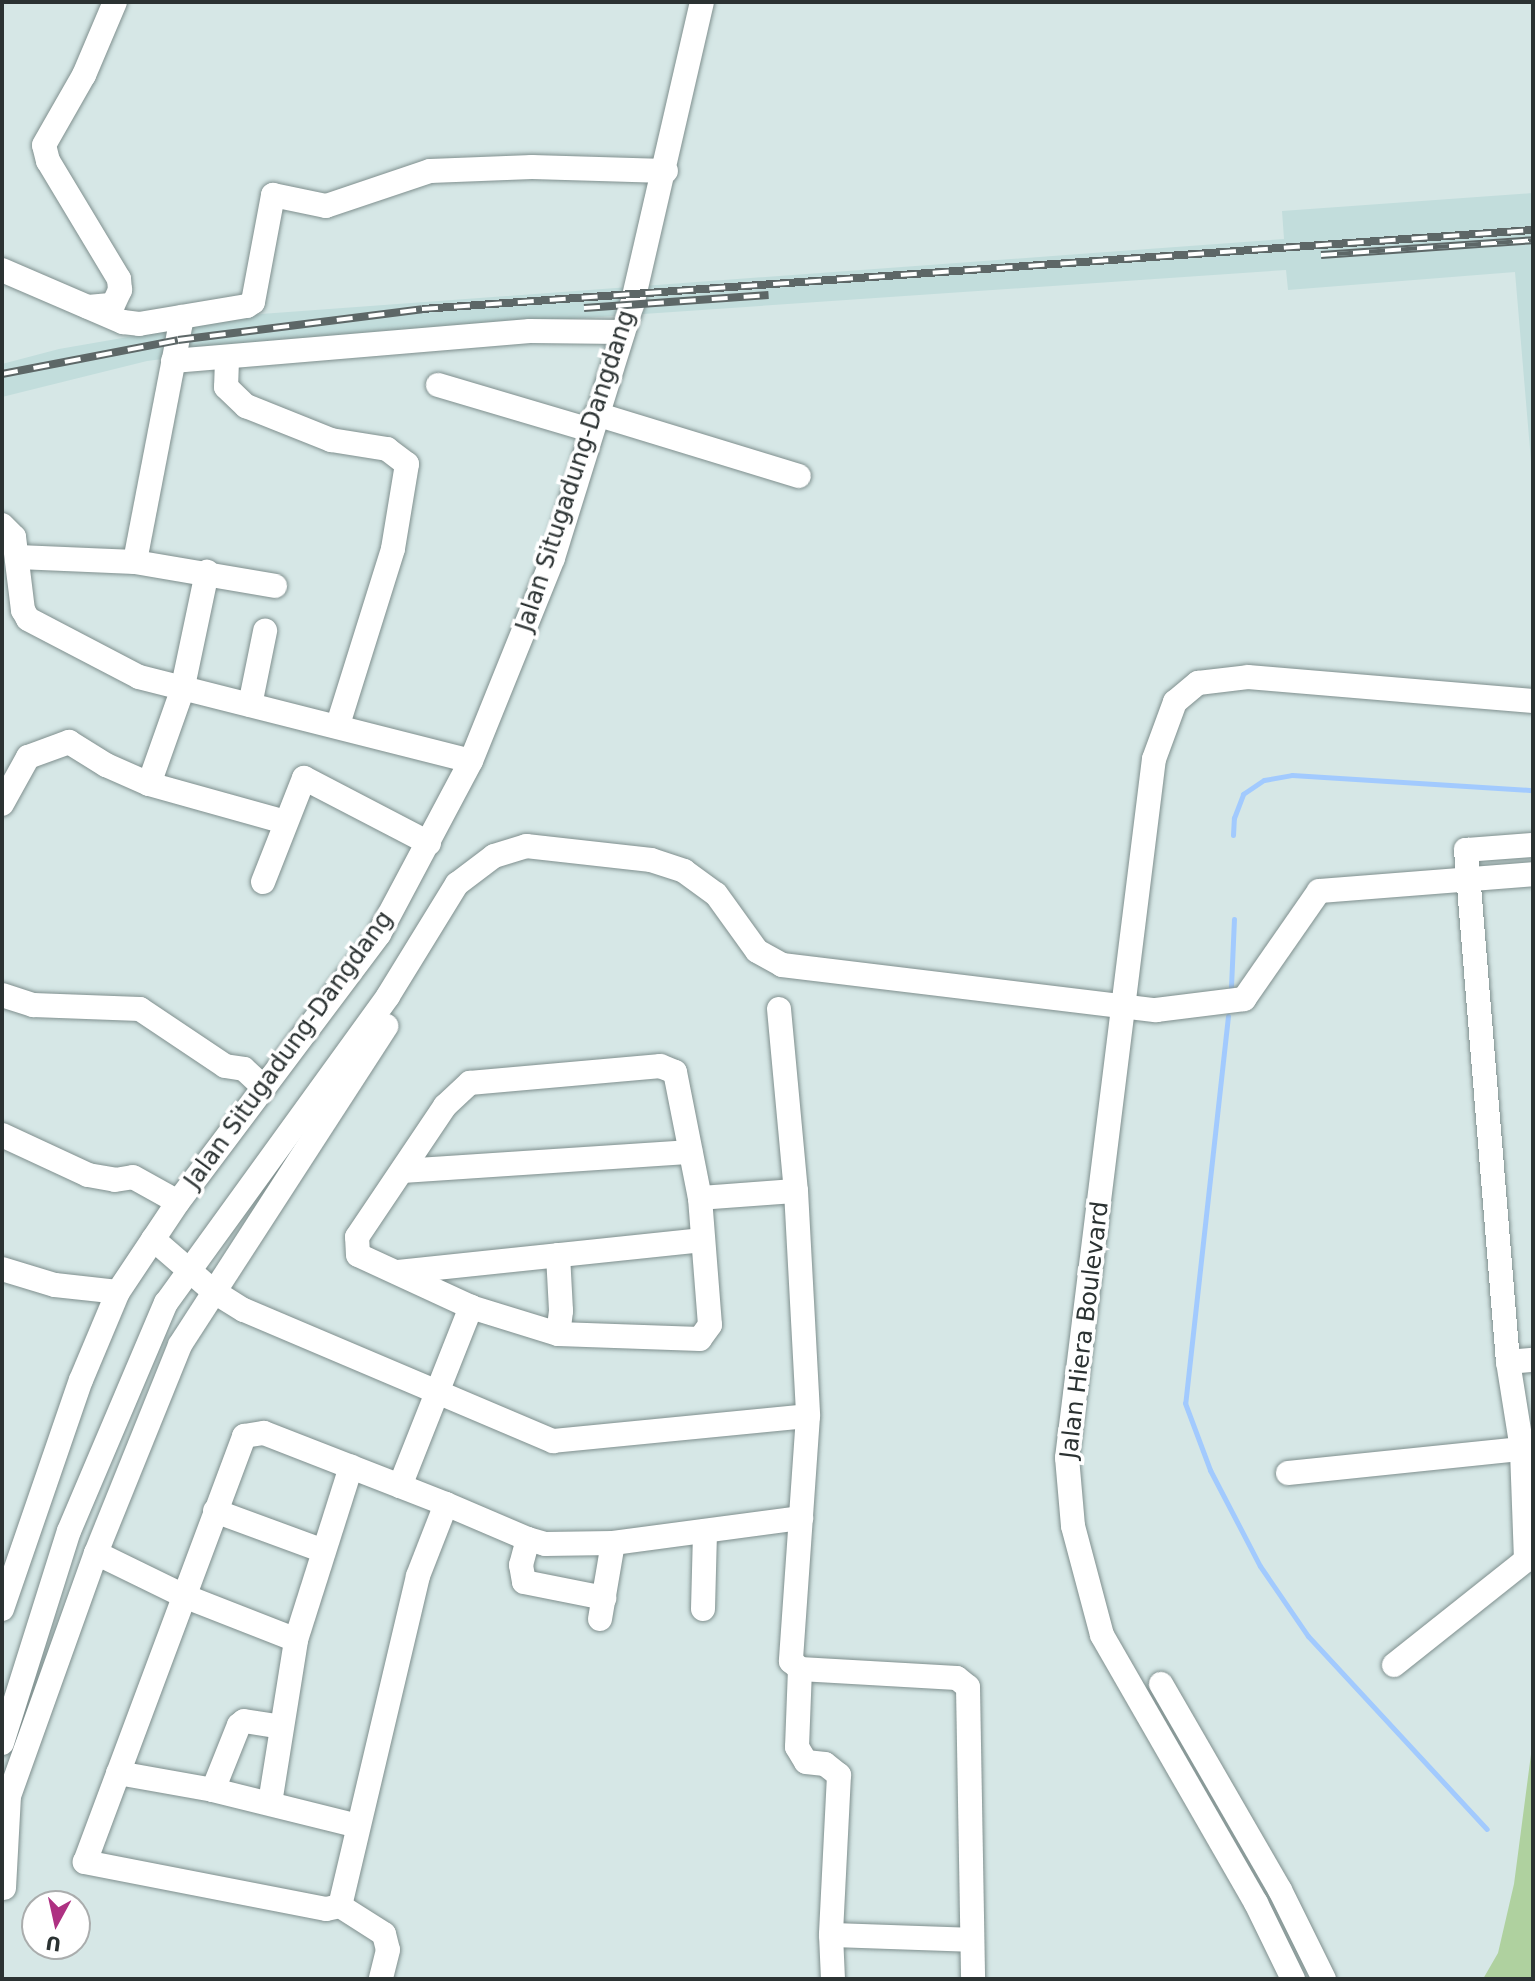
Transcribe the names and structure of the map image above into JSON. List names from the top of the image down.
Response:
{
  "streets": {
    "street": ["Jalan Situgadung-Dangdang", "Jalan Hiera Boulevard"]
  },
  "north": "bottom"
}
